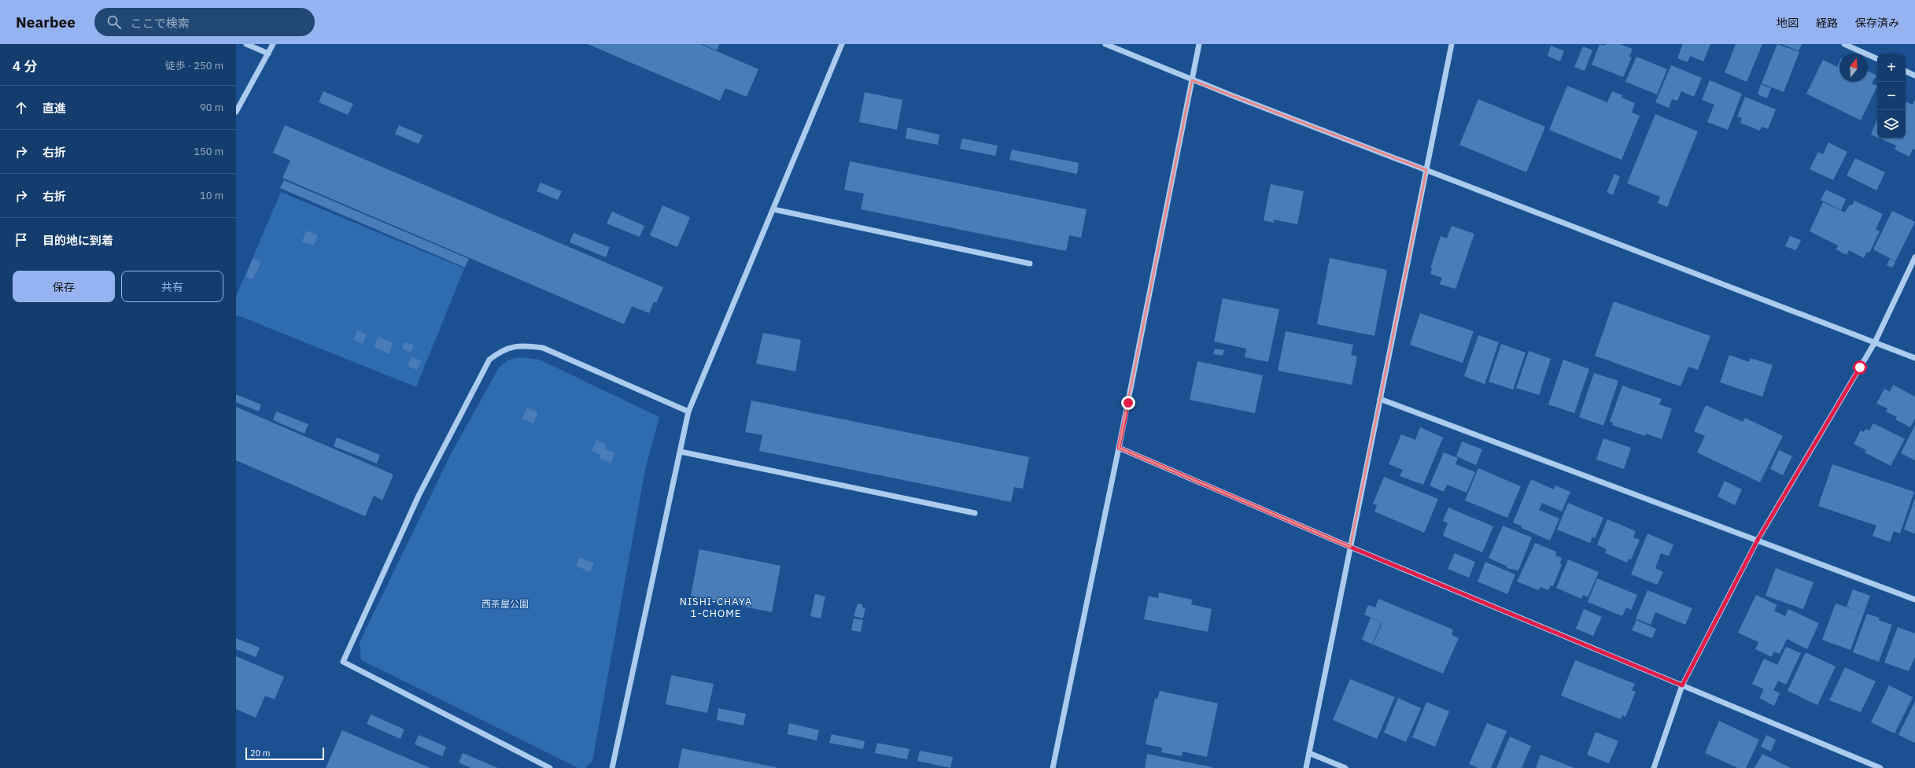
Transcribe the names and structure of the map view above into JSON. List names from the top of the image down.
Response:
{
  "districts": ["NISHI-CHAYA 1-CHOME"],
  "parks": ["西茶屋公園"],
  "scale_bar": "20 m",
  "north": "top",
  "page": {
    "header": "Nearbee",
    "search": "ここで検索",
    "nav": ["地図", "経路", "保存済み"],
    "heading": ["4 分", "徒歩 · 250 m"],
    "map_buttons": ["+", "−"],
    "list": [
      ["直進", "90 m"],
      ["右折", "150 m"],
      ["右折", "10 m"],
      "目的地に到着"
    ],
    "buttons": ["保存", "共有"],
    "scale": "20 m"
  }
}
